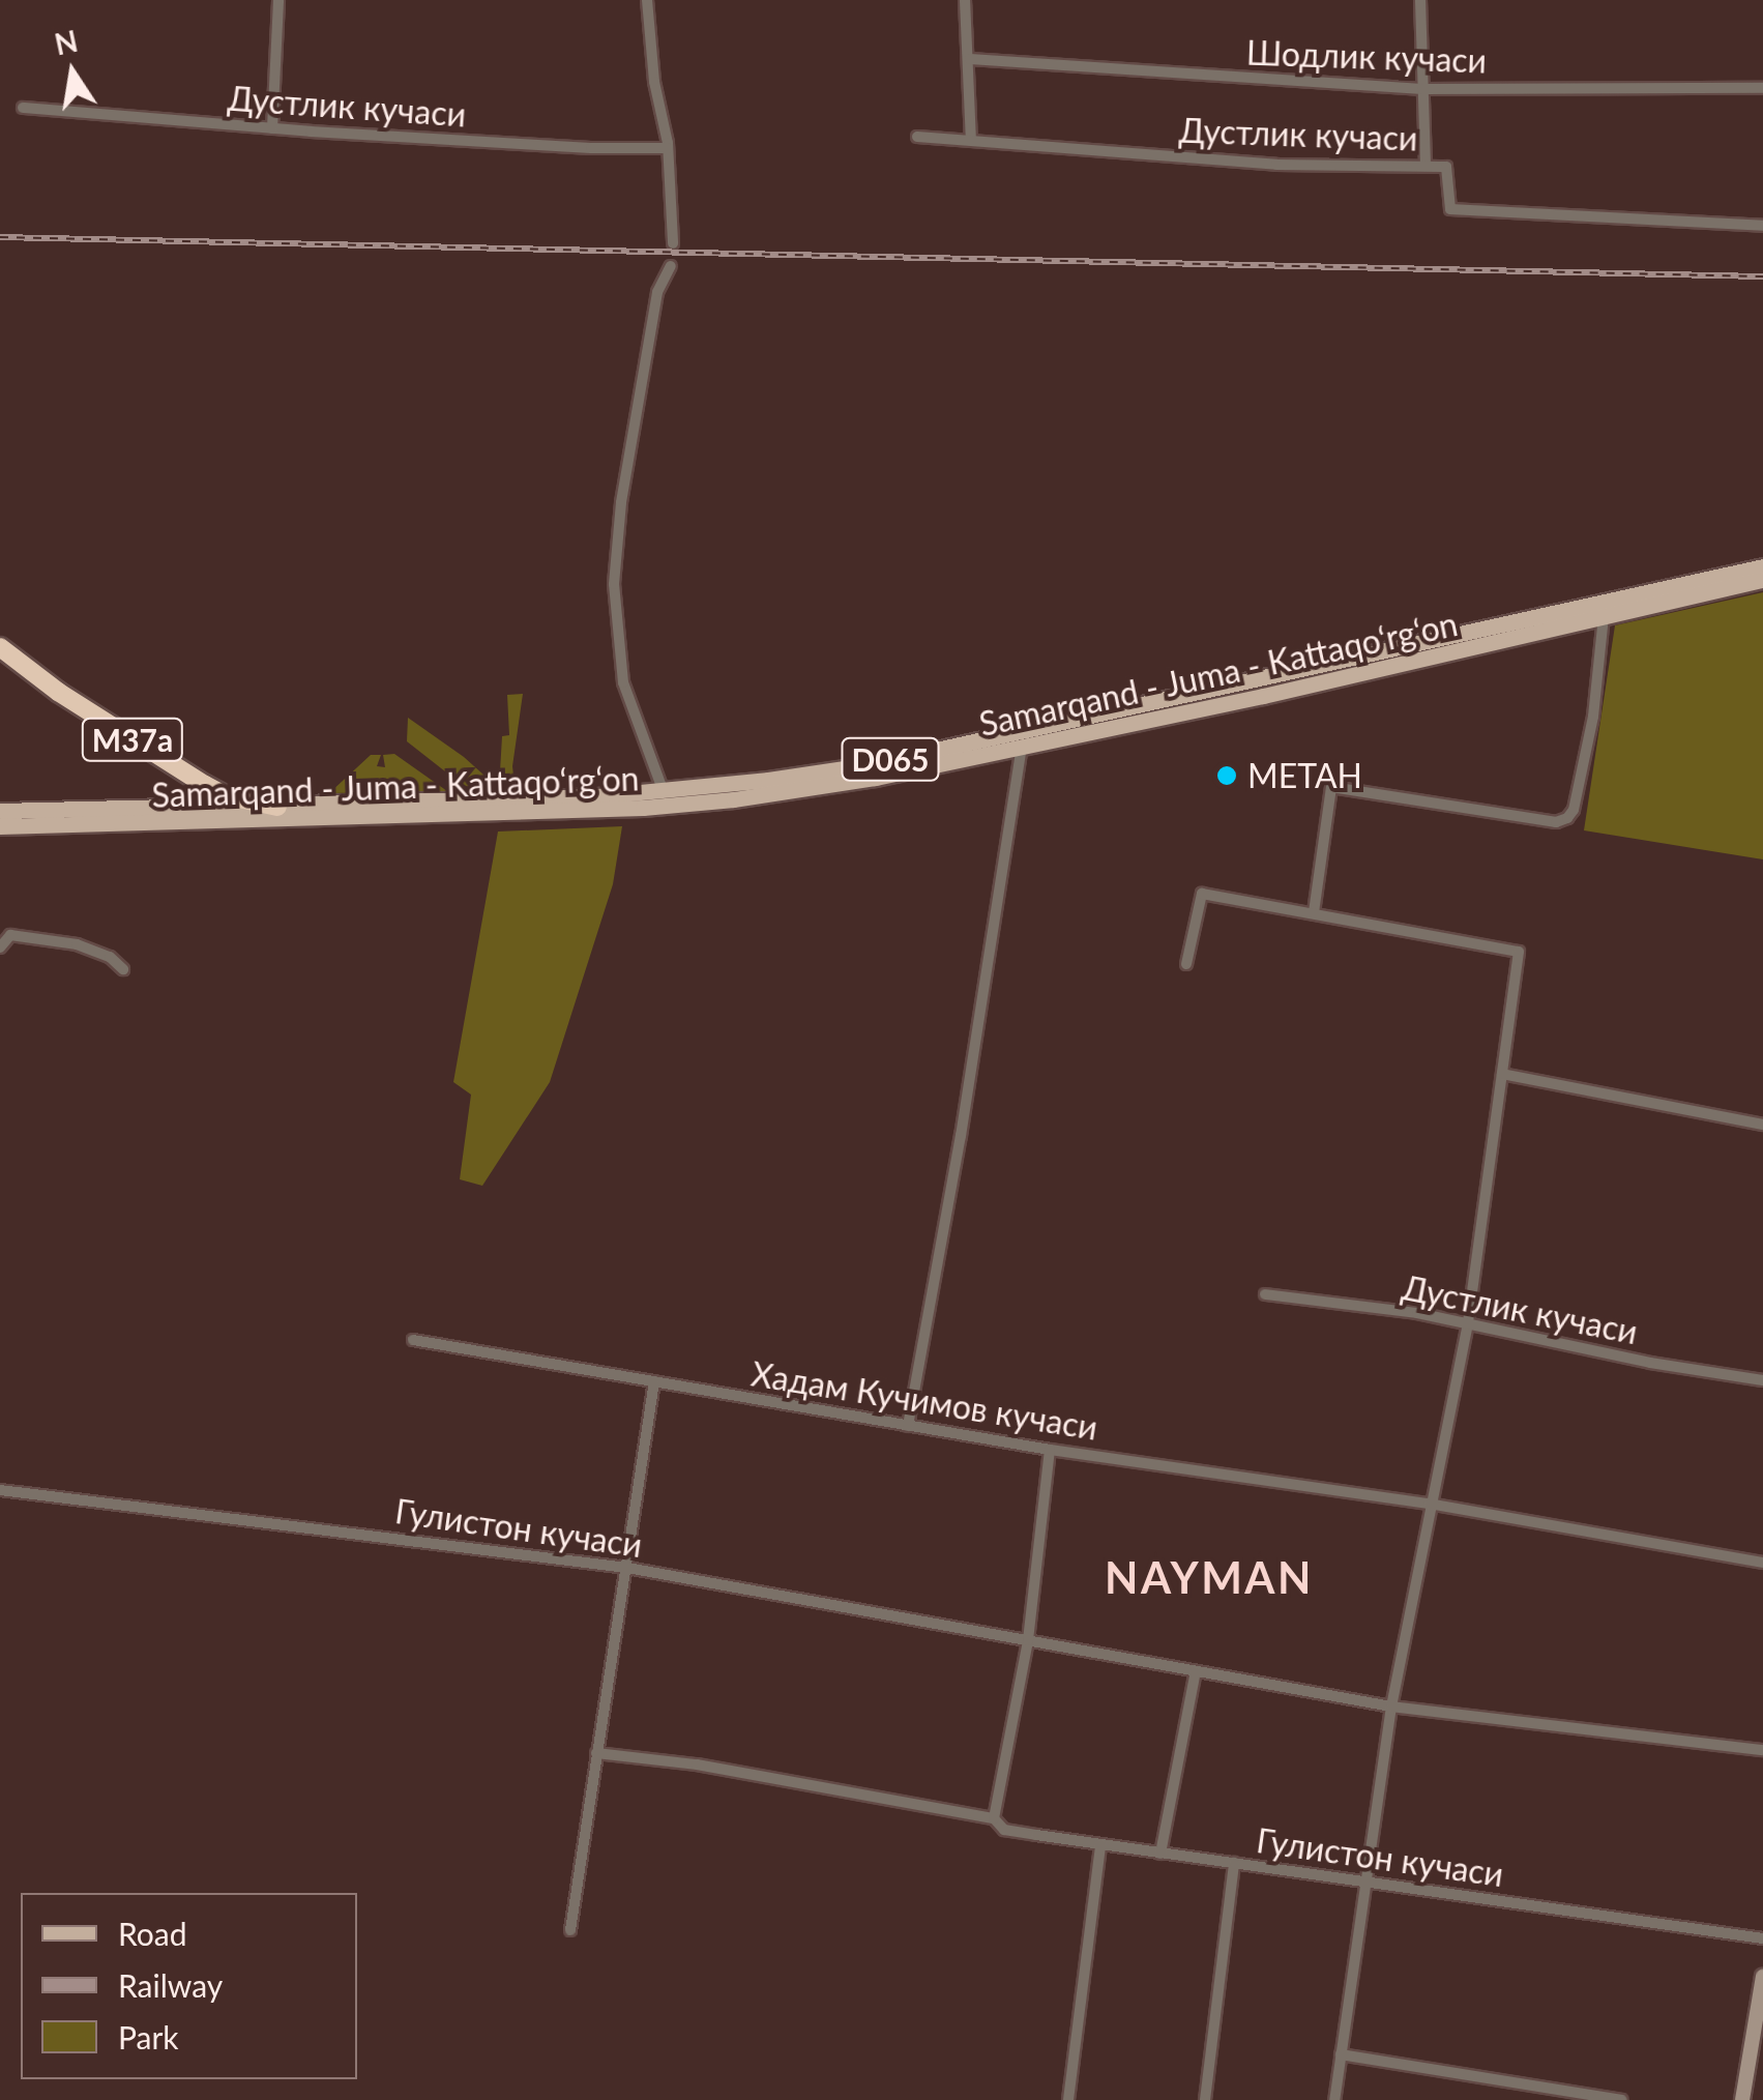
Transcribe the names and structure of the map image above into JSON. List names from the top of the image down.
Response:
{
  "streets": {
    "highway": ["M37a"],
    "main road": ["Samarqand - Juma - Kattaqo‘rg‘on", "D065"],
    "street": [
      "Шодлик кучаси",
      "Дустлик кучаси",
      "Хадам Кучимов кучаси",
      "Гулистон кучаси"
    ]
  },
  "crossings": [
    ["Samarqand - Juma - Kattaqo‘rg‘on", "M37a"]
  ],
  "districts": ["NAYMAN"],
  "places": ["МЕТАН"],
  "legend": ["Road", "Railway", "Park"],
  "north": "top"
}
